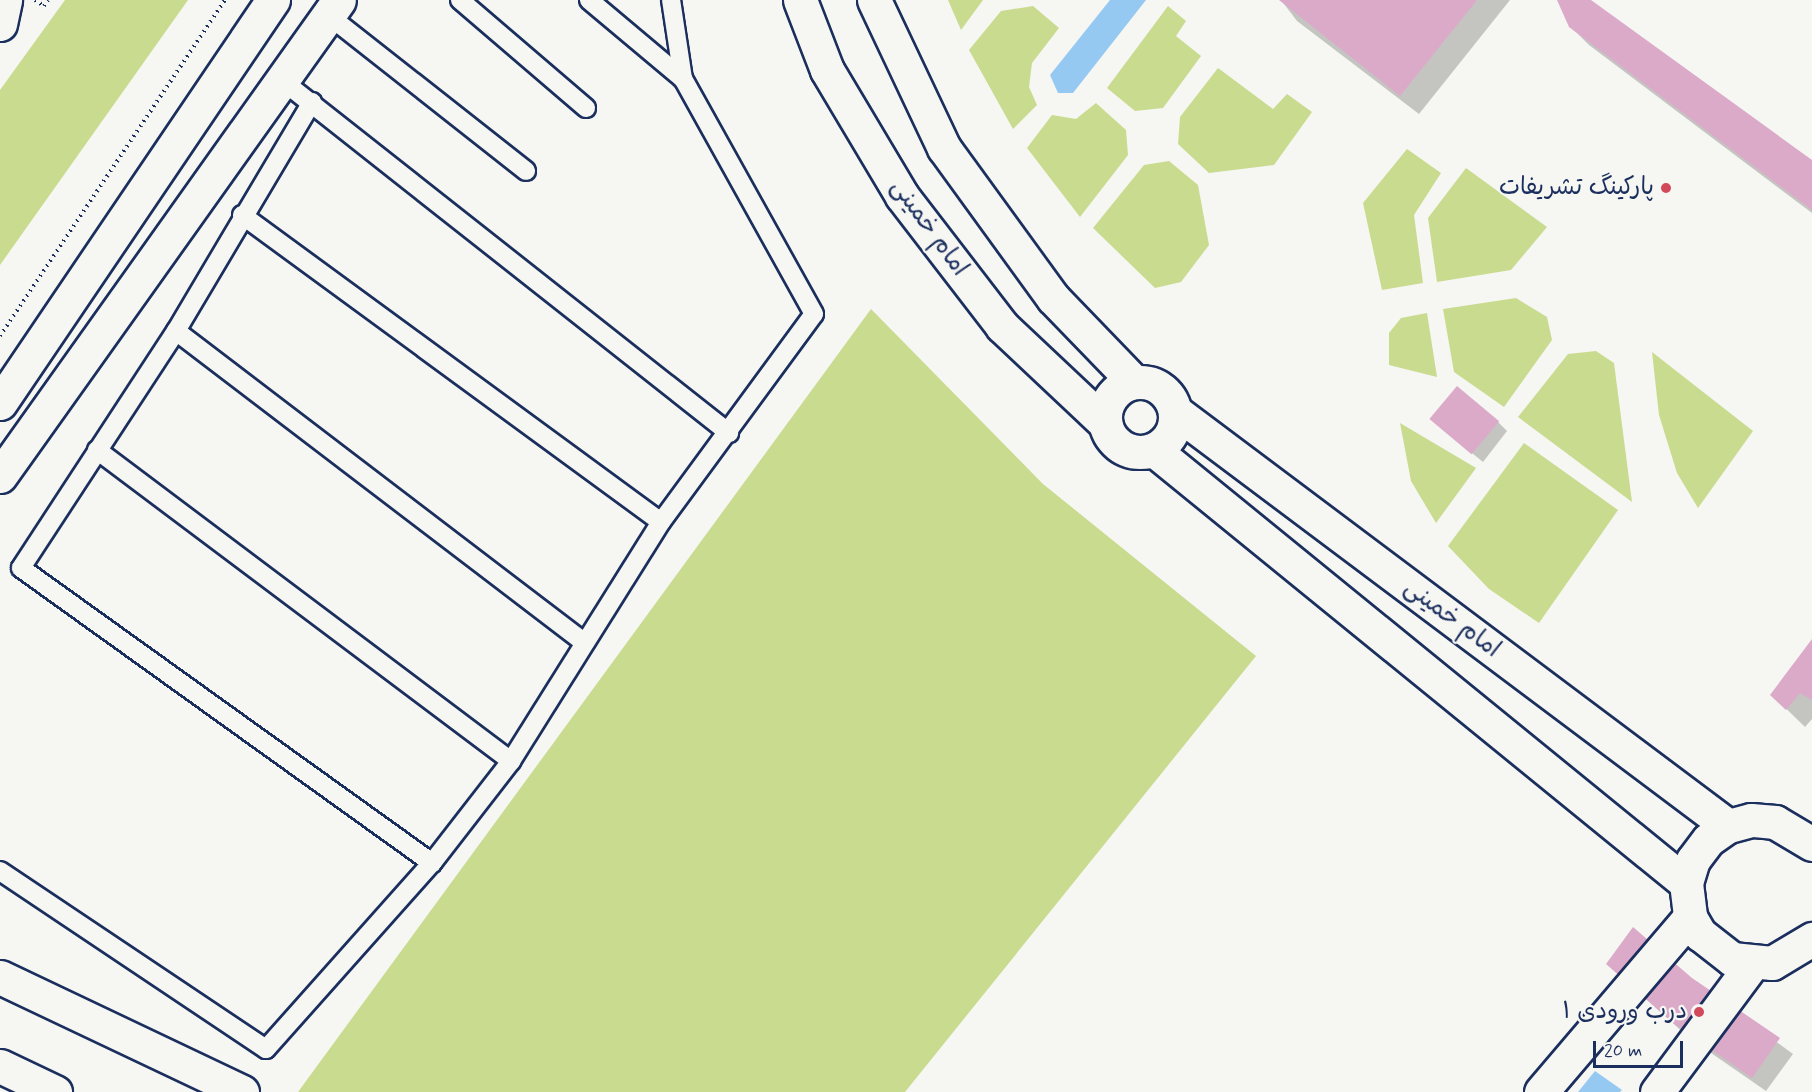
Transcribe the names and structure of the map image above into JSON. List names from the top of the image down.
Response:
{
  "streets": {
    "street": ["امام خمینی"]
  },
  "places": ["پارکینگ تشریفات", "درب ورودی ۱"],
  "scale_bar": "20 m"
}
